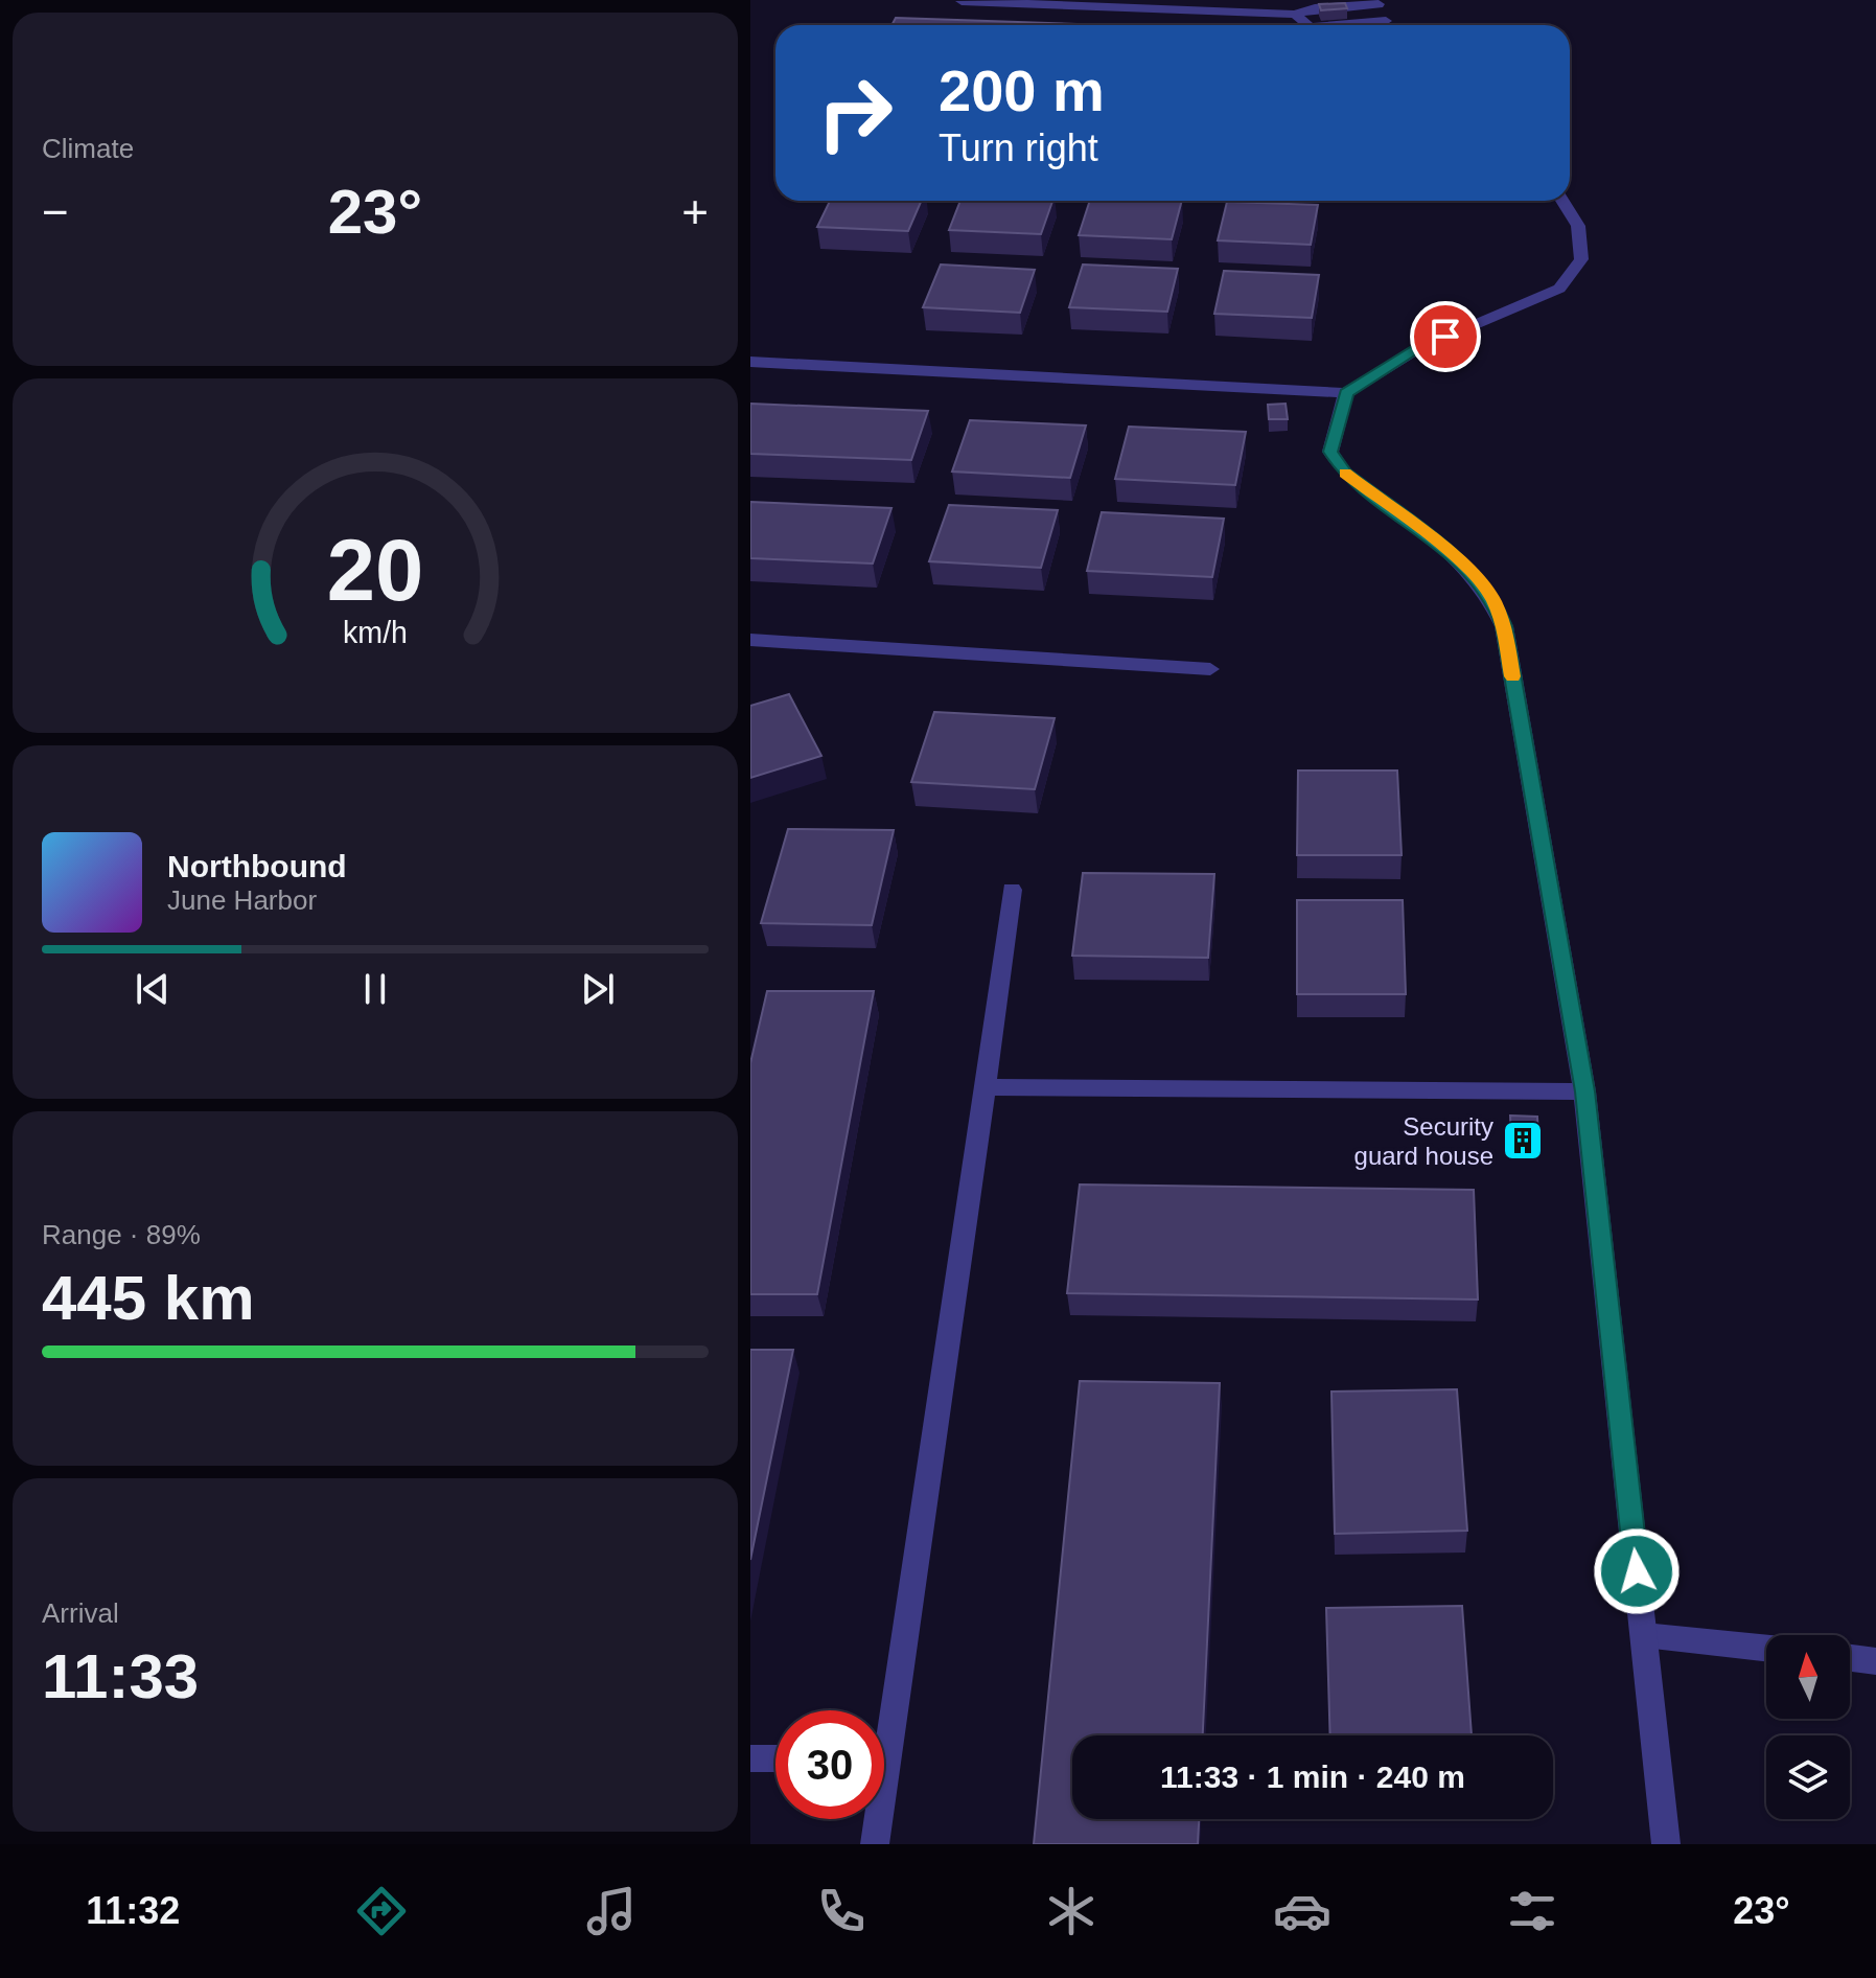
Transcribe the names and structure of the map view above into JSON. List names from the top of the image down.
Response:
{
  "places": {
    "building": ["Security guard house"]
  },
  "north": "top",
  "page": {
    "tile": [
      "Climate",
      ["Range · 89%", "445 km"],
      ["Arrival", "11:33"]
    ],
    "turn": ["200 m", "Turn right"],
    "heat": ["−", "23°", "+"],
    "song": ["Northbound", "June Harbor"],
    "limit": "30",
    "trip": "11:33 · 1 min · 240 m",
    "tabs": ["11:32", "23°"],
    "gauge": ["20", "km/h"]
  }
}
